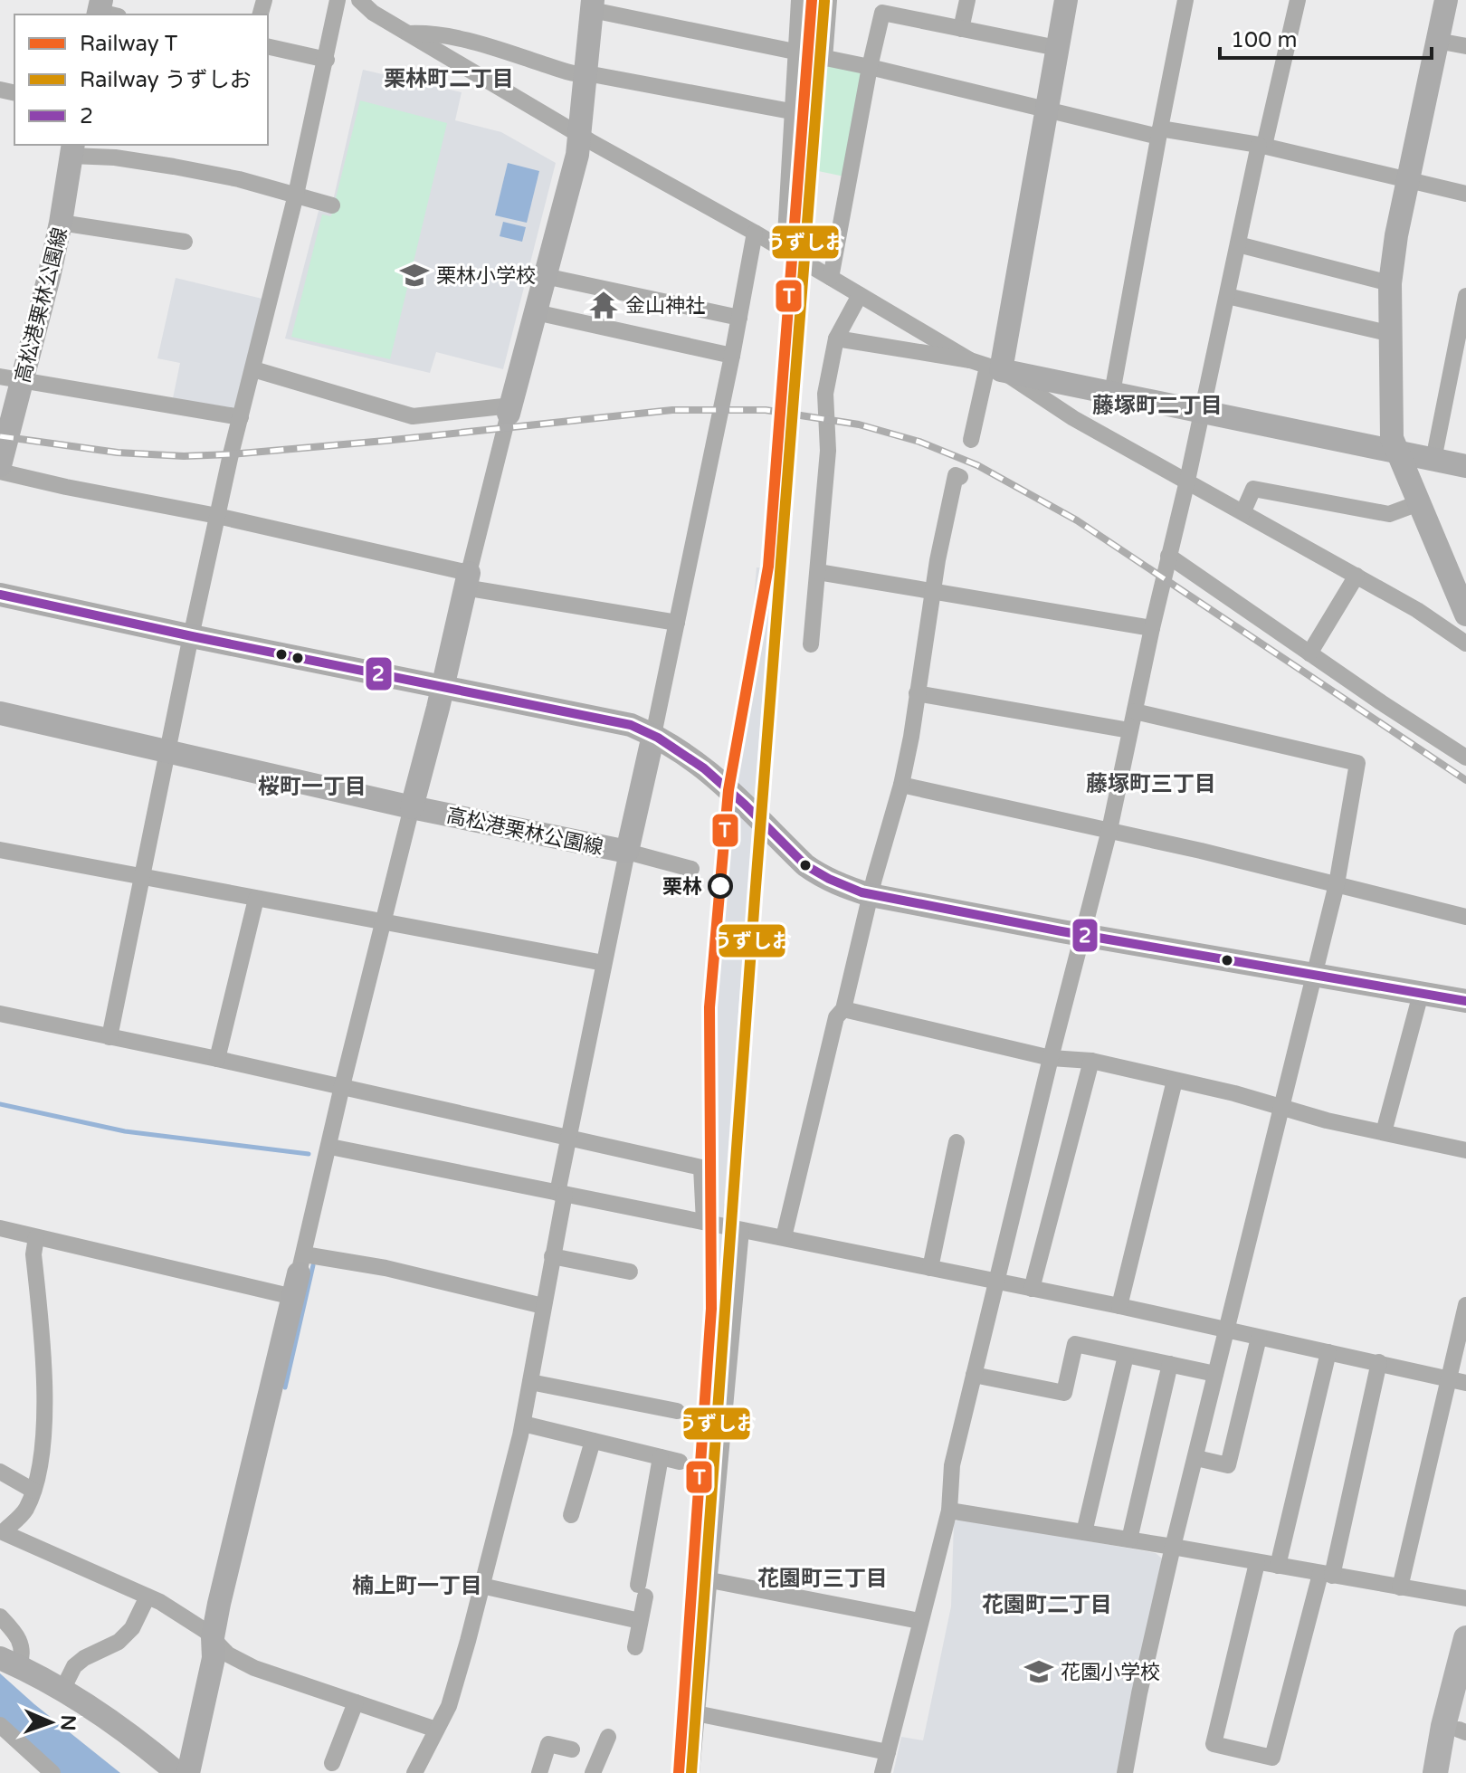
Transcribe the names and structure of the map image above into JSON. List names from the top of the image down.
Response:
{
  "streets": {
    "street": ["高松港栗林公園線"]
  },
  "districts": [
    "栗林町二丁目",
    "藤塚町二丁目",
    "藤塚町三丁目",
    "桜町一丁目",
    "花園町三丁目",
    "楠上町一丁目",
    "花園町二丁目"
  ],
  "places": {
    "school or university": ["栗林小学校", "花園小学校"],
    "temple": ["金山神社"],
    "other": ["栗林"]
  },
  "lines": ["rail line T", "rail line うずしお", "transit line 2"],
  "legend": ["Railway T", "Railway うずしお", "2"],
  "scale_bar": "100 m",
  "north": "right"
}
